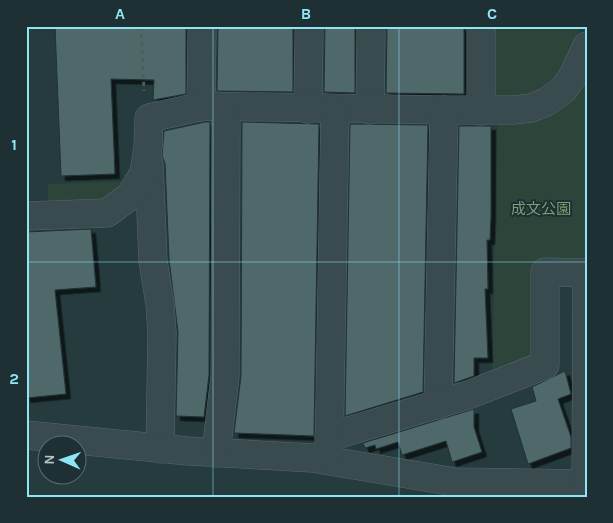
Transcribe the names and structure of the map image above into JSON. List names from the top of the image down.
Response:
{
  "parks": ["成文公園"],
  "north": "left",
  "grid": {
    "columns": ["A", "B", "C"],
    "rows": ["1", "2"]
  }
}
